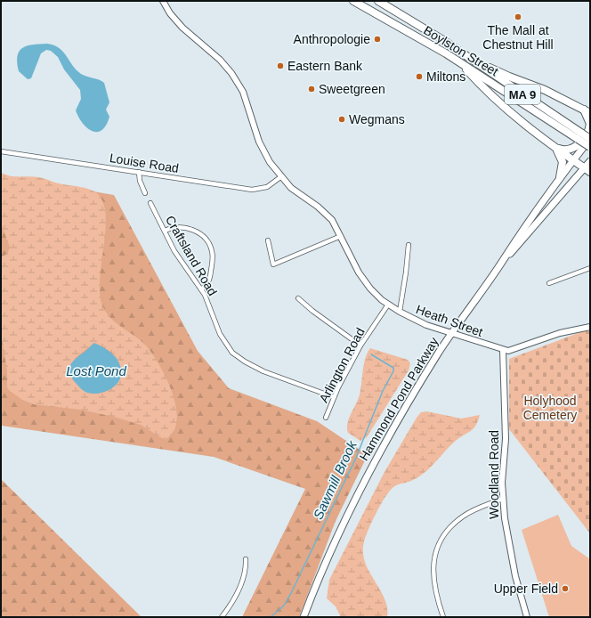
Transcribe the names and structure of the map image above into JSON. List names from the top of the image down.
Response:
{
  "streets": {
    "highway": ["Boylston Street", "MA 9"],
    "main road": ["Hammond Pond Parkway"],
    "street": [
      "Louise Road",
      "Craftsland Road",
      "Heath Street",
      "Arlington Road",
      "Woodland Road"
    ]
  },
  "crossings": [
    ["Boylston Street", "Hammond Pond Parkway"],
    ["Louise Road", "Heath Street"],
    ["Craftsland Road", "Arlington Road"],
    ["Heath Street", "Arlington Road"],
    ["Heath Street", "Hammond Pond Parkway"],
    ["Heath Street", "Woodland Road"]
  ],
  "water": ["Lost Pond", "Sawmill Brook"],
  "parks": ["Holyhood Cemetery"],
  "places": [
    "The Mall at Chestnut Hill",
    "Anthropologie",
    "Eastern Bank",
    "Miltons",
    "Sweetgreen",
    "Wegmans",
    "Upper Field"
  ]
}
